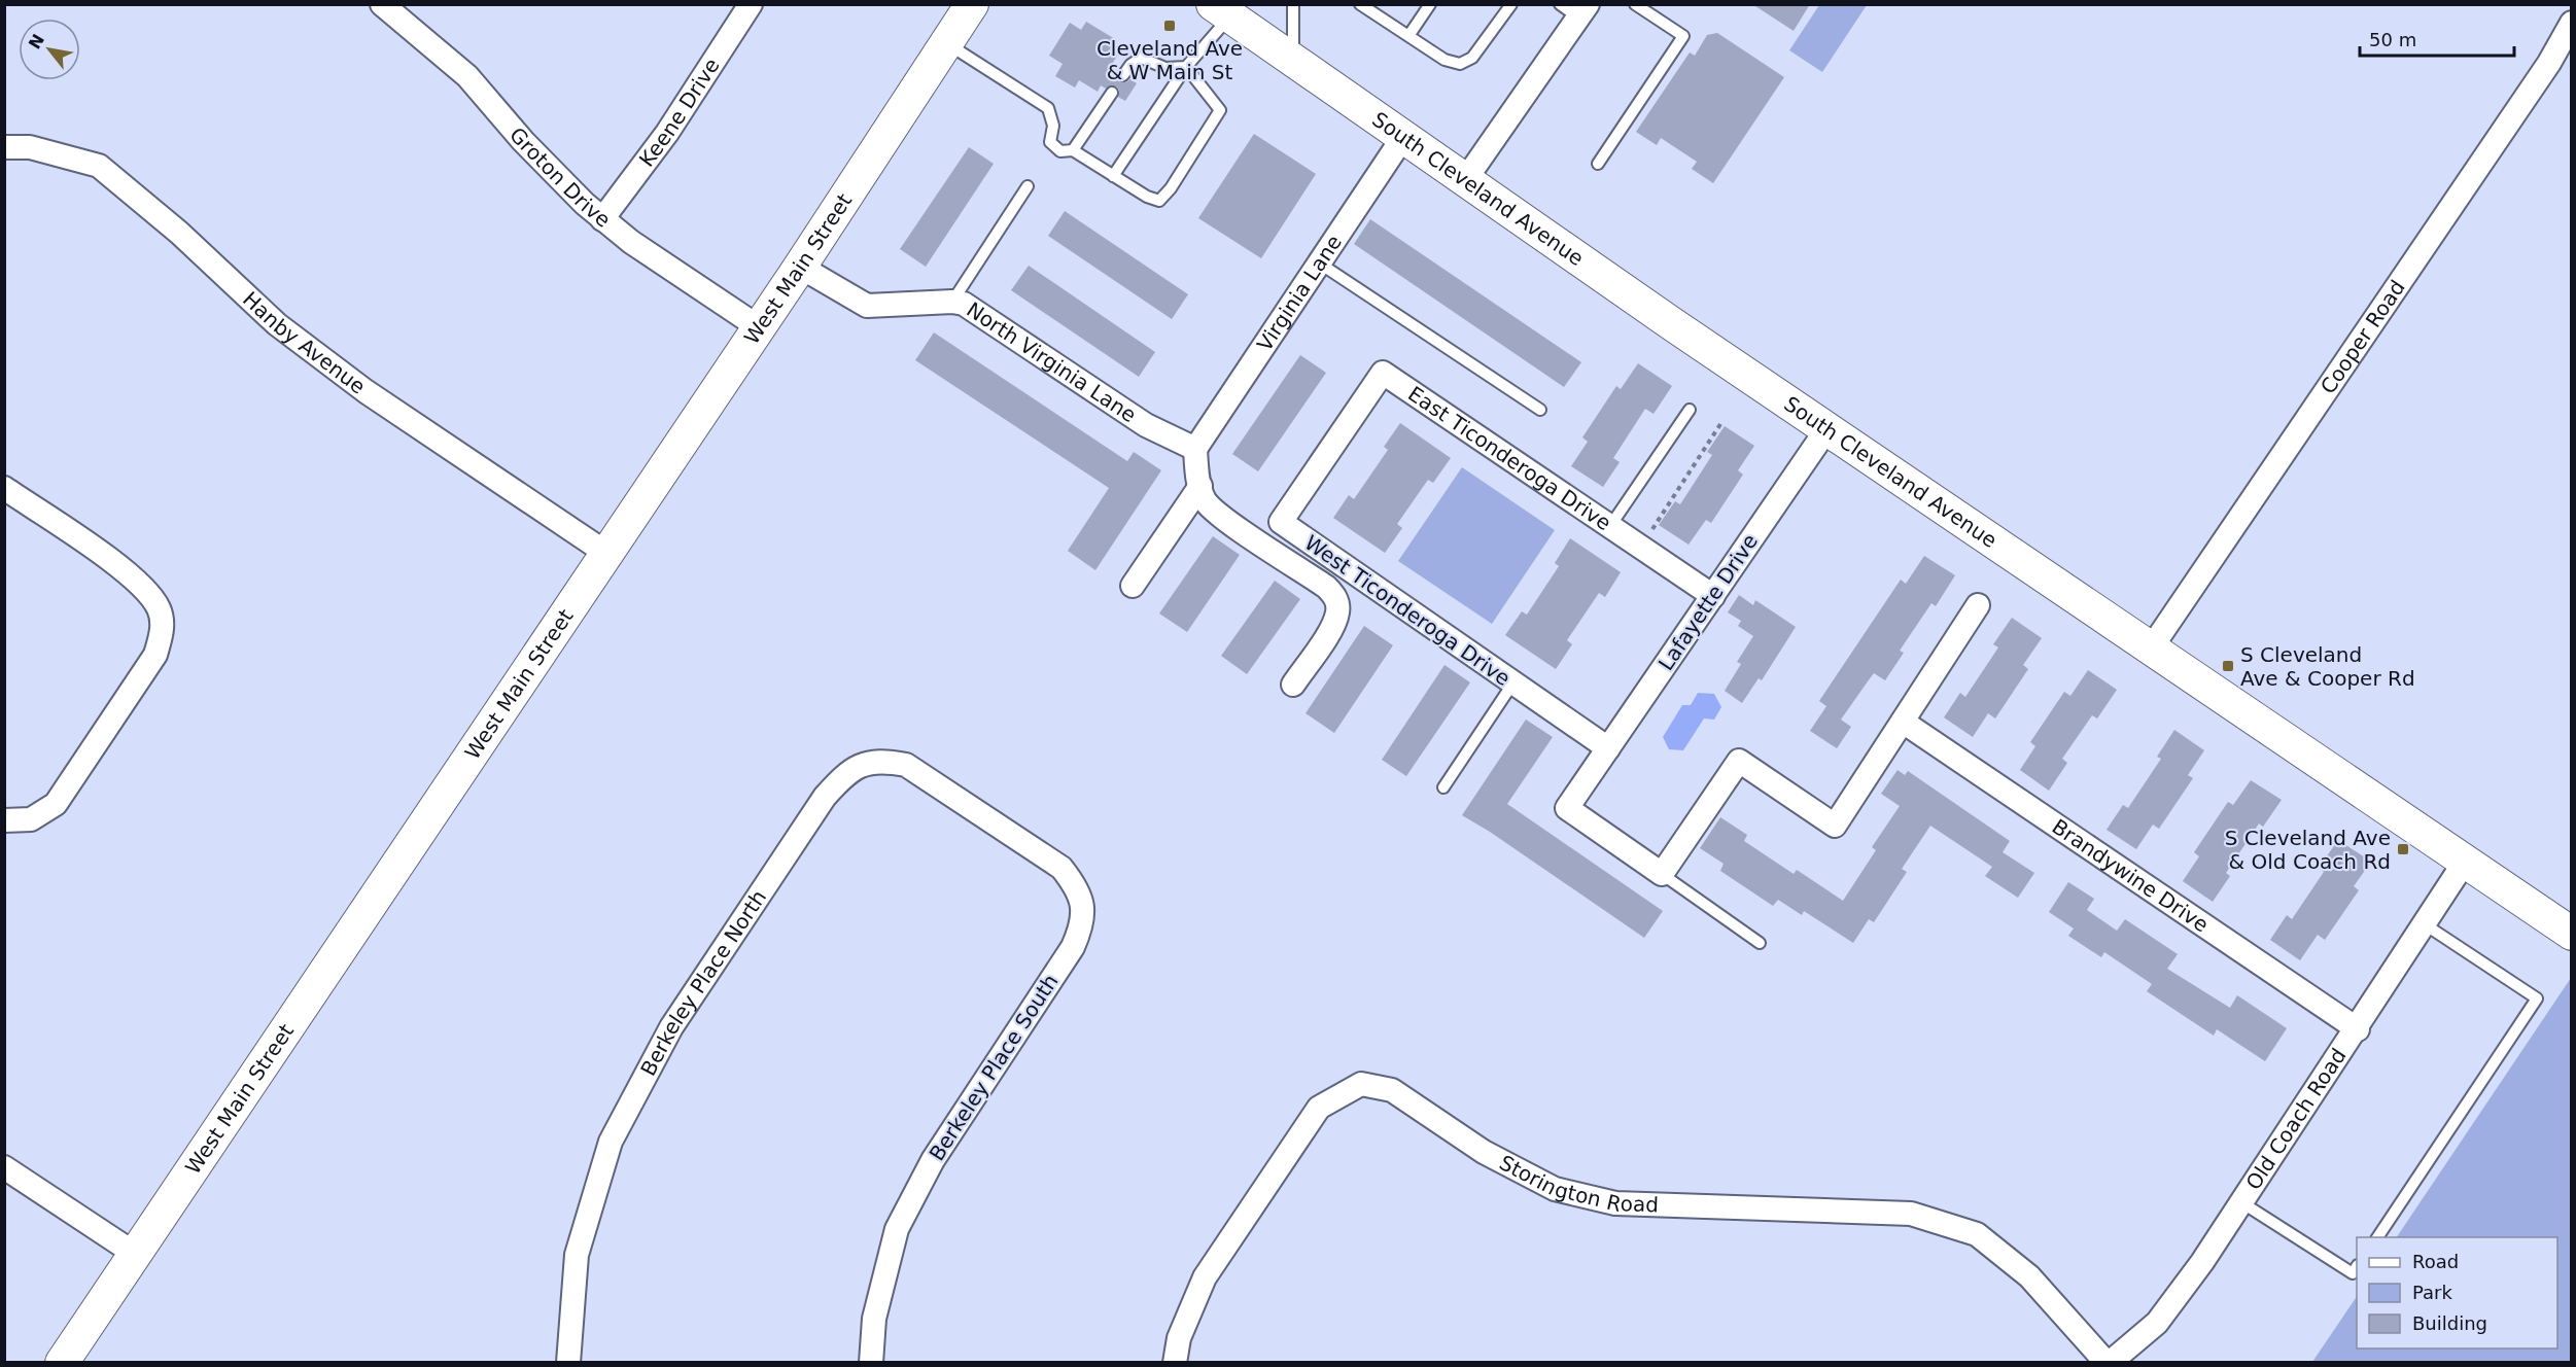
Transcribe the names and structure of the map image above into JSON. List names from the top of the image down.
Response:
{
  "streets": {
    "main road": ["South Cleveland Avenue", "West Main Street"],
    "street": [
      "Keene Drive",
      "Groton Drive",
      "Virginia Lane",
      "Cooper Road",
      "Hanby Avenue",
      "North Virginia Lane",
      "East Ticonderoga Drive",
      "Lafayette Drive",
      "West Ticonderoga Drive",
      "Brandywine Drive",
      "Berkeley Place North",
      "Berkeley Place South",
      "Old Coach Road",
      "Storington Road"
    ]
  },
  "crossings": [
    ["Keene Drive", "Groton Drive"],
    ["Groton Drive", "West Main Street"],
    ["South Cleveland Avenue", "Virginia Lane"],
    ["South Cleveland Avenue", "Cooper Road"],
    ["South Cleveland Avenue", "Lafayette Drive"],
    ["South Cleveland Avenue", "Old Coach Road"],
    ["West Main Street", "Hanby Avenue"],
    ["West Main Street", "North Virginia Lane"],
    ["Virginia Lane", "North Virginia Lane"],
    ["East Ticonderoga Drive", "Lafayette Drive"],
    ["East Ticonderoga Drive", "West Ticonderoga Drive"],
    ["Lafayette Drive", "West Ticonderoga Drive"],
    ["Brandywine Drive", "Old Coach Road"],
    ["Berkeley Place North", "Berkeley Place South"],
    ["Old Coach Road", "Storington Road"]
  ],
  "places": {
    "transit": ["Cleveland Ave & W Main St", "S Cleveland Ave & Cooper Rd", "S Cleveland Ave & Old Coach Rd"]
  },
  "legend": ["Road", "Park", "Building"],
  "scale_bar": "50 m",
  "north": "top left"
}
